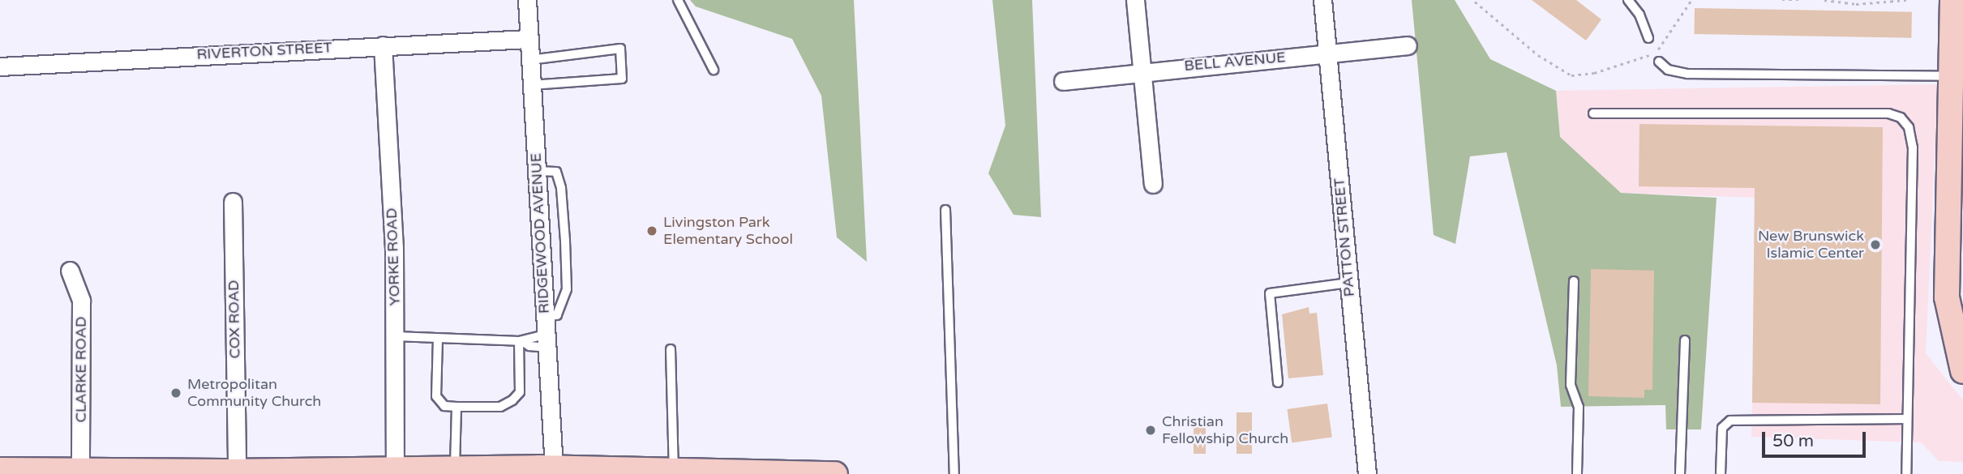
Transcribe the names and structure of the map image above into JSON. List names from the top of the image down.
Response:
{
  "streets": {
    "street": [
      "RIVERTON STREET",
      "BELL AVENUE",
      "RIDGEWOOD AVENUE",
      "PATTON STREET",
      "YORKE ROAD",
      "COX ROAD",
      "CLARKE ROAD"
    ]
  },
  "crossings": [
    ["RIVERTON STREET", "RIDGEWOOD AVENUE"],
    ["RIVERTON STREET", "YORKE ROAD"],
    ["BELL AVENUE", "PATTON STREET"]
  ],
  "places": [
    "Livingston Park Elementary School",
    "New Brunswick Islamic Center",
    "Metropolitan Community Church",
    "Christian Fellowship Church"
  ],
  "scale_bar": "50 m"
}
